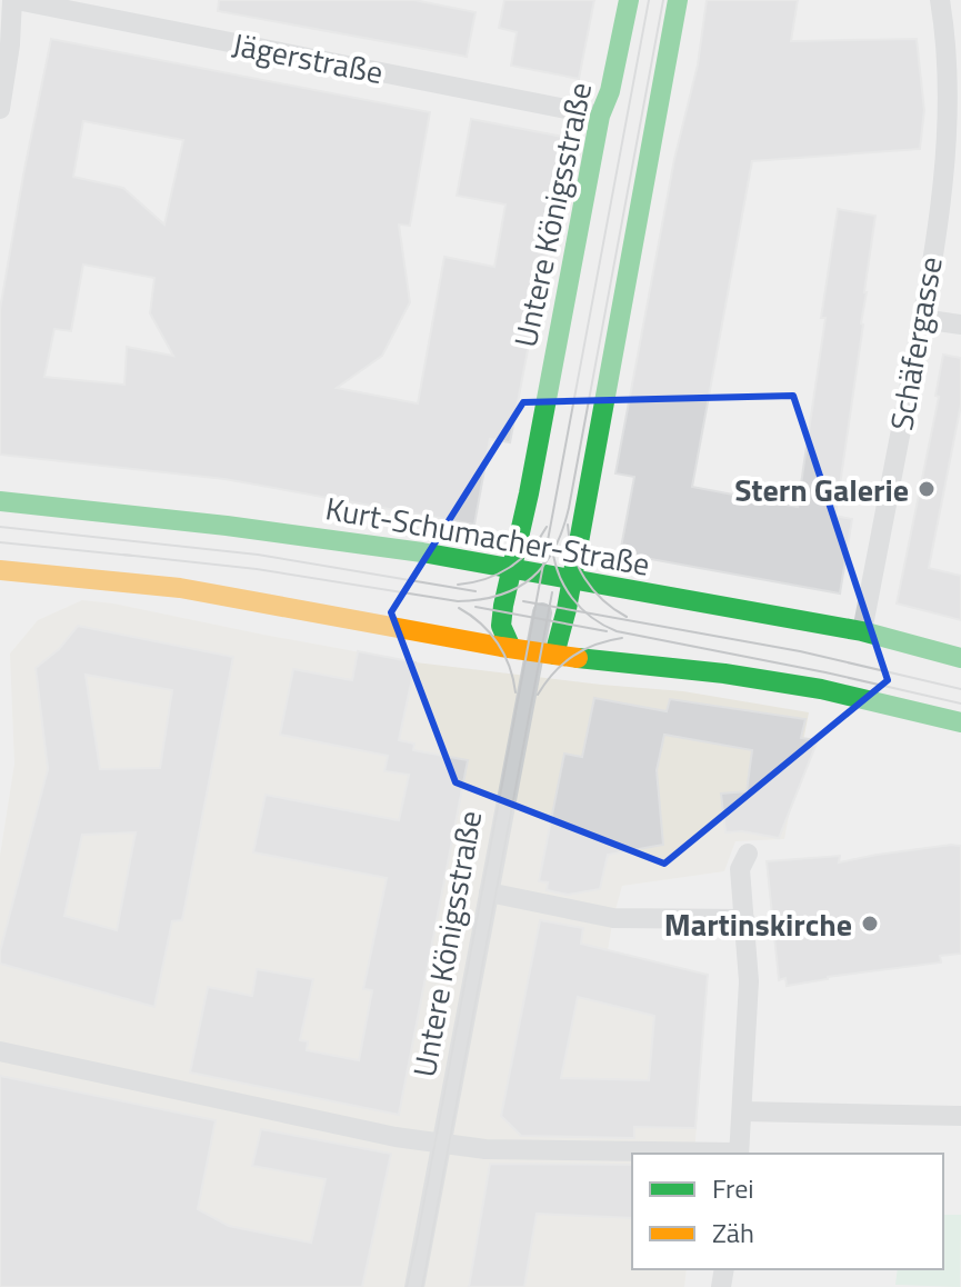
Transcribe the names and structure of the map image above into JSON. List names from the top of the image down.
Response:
{
  "streets": {
    "main road": ["Untere Königsstraße", "Kurt-Schumacher-Straße"],
    "street": ["Jägerstraße", "Schäfergasse"]
  },
  "crossings": [
    ["Jägerstraße", "Untere Königsstraße"],
    ["Untere Königsstraße", "Kurt-Schumacher-Straße"],
    ["Schäfergasse", "Kurt-Schumacher-Straße"]
  ],
  "places": ["Stern Galerie", "Martinskirche"],
  "legend": ["Frei", "Zäh"]
}
